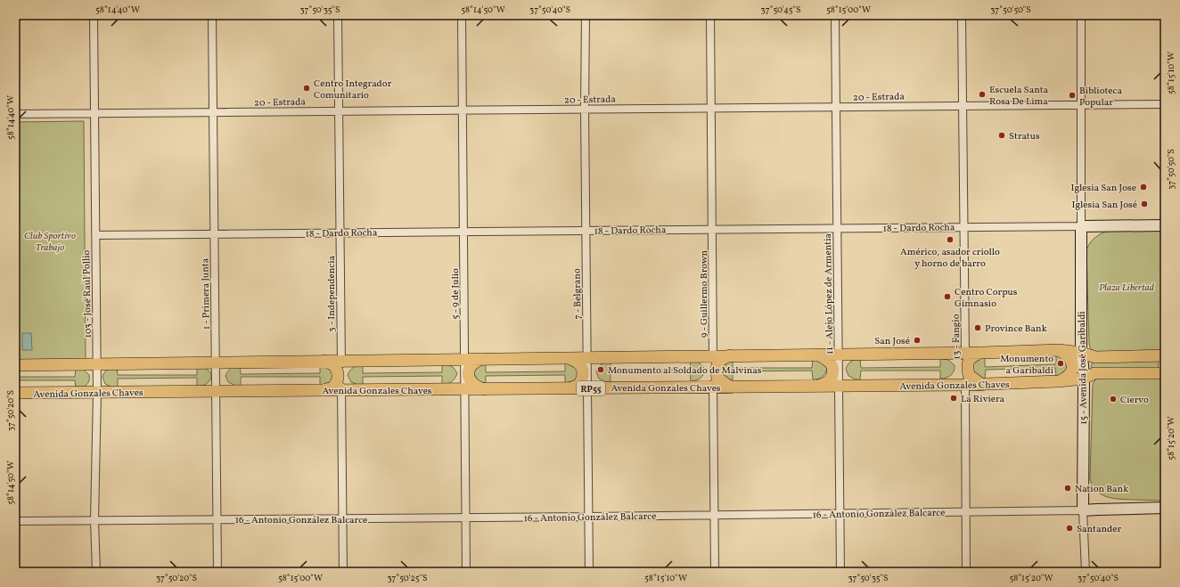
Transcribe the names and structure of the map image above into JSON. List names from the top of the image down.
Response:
{
  "streets": {
    "main road": ["Avenida Gonzales Chaves", "RP55"],
    "street": [
      "20 - Estrada",
      "18 - Dardo Rocha",
      "103 - José Raúl Pollio",
      "1 - Primera Junta",
      "3 - Independencia",
      "5 - 9 de Julio",
      "7 - Belgrano",
      "9 - Guillermo Brown",
      "11 - Alejo López de Armentia",
      "13 - Fangio",
      "15 - Avenida José Garibaldi",
      "16 - Antonio González Balcarce"
    ]
  },
  "crossings": [
    ["20 - Estrada", "103 - José Raúl Pollio"],
    ["20 - Estrada", "1 - Primera Junta"],
    ["20 - Estrada", "3 - Independencia"],
    ["20 - Estrada", "5 - 9 de Julio"],
    ["20 - Estrada", "7 - Belgrano"],
    ["20 - Estrada", "9 - Guillermo Brown"],
    ["20 - Estrada", "11 - Alejo López de Armentia"],
    ["20 - Estrada", "13 - Fangio"],
    ["18 - Dardo Rocha", "103 - José Raúl Pollio"],
    ["18 - Dardo Rocha", "1 - Primera Junta"],
    ["18 - Dardo Rocha", "3 - Independencia"],
    ["18 - Dardo Rocha", "5 - 9 de Julio"],
    ["18 - Dardo Rocha", "7 - Belgrano"],
    ["18 - Dardo Rocha", "9 - Guillermo Brown"],
    ["18 - Dardo Rocha", "11 - Alejo López de Armentia"],
    ["18 - Dardo Rocha", "13 - Fangio"],
    ["18 - Dardo Rocha", "15 - Avenida José Garibaldi"],
    ["103 - José Raúl Pollio", "Avenida Gonzales Chaves"],
    ["103 - José Raúl Pollio", "16 - Antonio González Balcarce"],
    ["1 - Primera Junta", "Avenida Gonzales Chaves"],
    ["1 - Primera Junta", "16 - Antonio González Balcarce"],
    ["3 - Independencia", "Avenida Gonzales Chaves"],
    ["3 - Independencia", "16 - Antonio González Balcarce"],
    ["5 - 9 de Julio", "Avenida Gonzales Chaves"],
    ["5 - 9 de Julio", "16 - Antonio González Balcarce"],
    ["7 - Belgrano", "Avenida Gonzales Chaves"],
    ["7 - Belgrano", "16 - Antonio González Balcarce"],
    ["9 - Guillermo Brown", "Avenida Gonzales Chaves"],
    ["9 - Guillermo Brown", "16 - Antonio González Balcarce"],
    ["11 - Alejo López de Armentia", "Avenida Gonzales Chaves"],
    ["11 - Alejo López de Armentia", "16 - Antonio González Balcarce"],
    ["13 - Fangio", "Avenida Gonzales Chaves"],
    ["13 - Fangio", "16 - Antonio González Balcarce"],
    ["15 - Avenida José Garibaldi", "Avenida Gonzales Chaves"],
    ["15 - Avenida José Garibaldi", "16 - Antonio González Balcarce"]
  ],
  "parks": ["Club Sportivo Trabajo", "Plaza Libertad"],
  "places": [
    "Centro Integrador Comunitario",
    "Escuela Santa Rosa De Lima",
    "Biblioteca Popular",
    "Stratus",
    "Iglesia San Jose",
    "Iglesia San José",
    "Américo, asador criollo y horno de barro",
    "Centro Corpus Gimnasio",
    "Province Bank",
    "San José",
    "Monumento a Garibaldi",
    "Monumento al Soldado de Malvinas",
    "La Riviera",
    "Ciervo",
    "Nation Bank",
    "Santander"
  ],
  "coordinates": [
    "58°14'40\"W",
    "37°50'35\"S",
    "58°14'50\"W",
    "37°50'40\"S",
    "37°50'45\"S",
    "58°15'00\"W",
    "37°50'50\"S",
    "58°15'10\"W",
    "37°50'20\"S",
    "58°15'20\"W",
    "37°50'25\"S"
  ]
}
